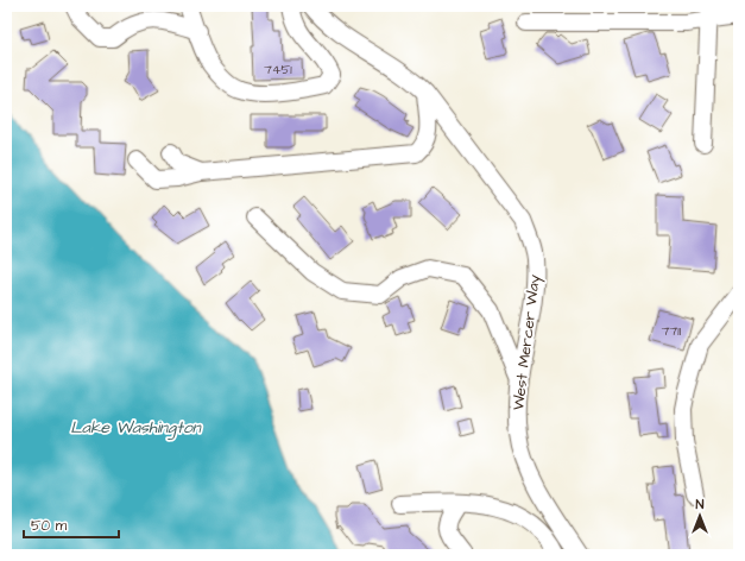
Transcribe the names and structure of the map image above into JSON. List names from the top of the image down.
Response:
{
  "streets": {
    "street": ["West Mercer Way"]
  },
  "water": ["Lake Washington"],
  "house_numbers": ["7451", "7711"],
  "scale_bar": "50 m",
  "north": "top"
}
